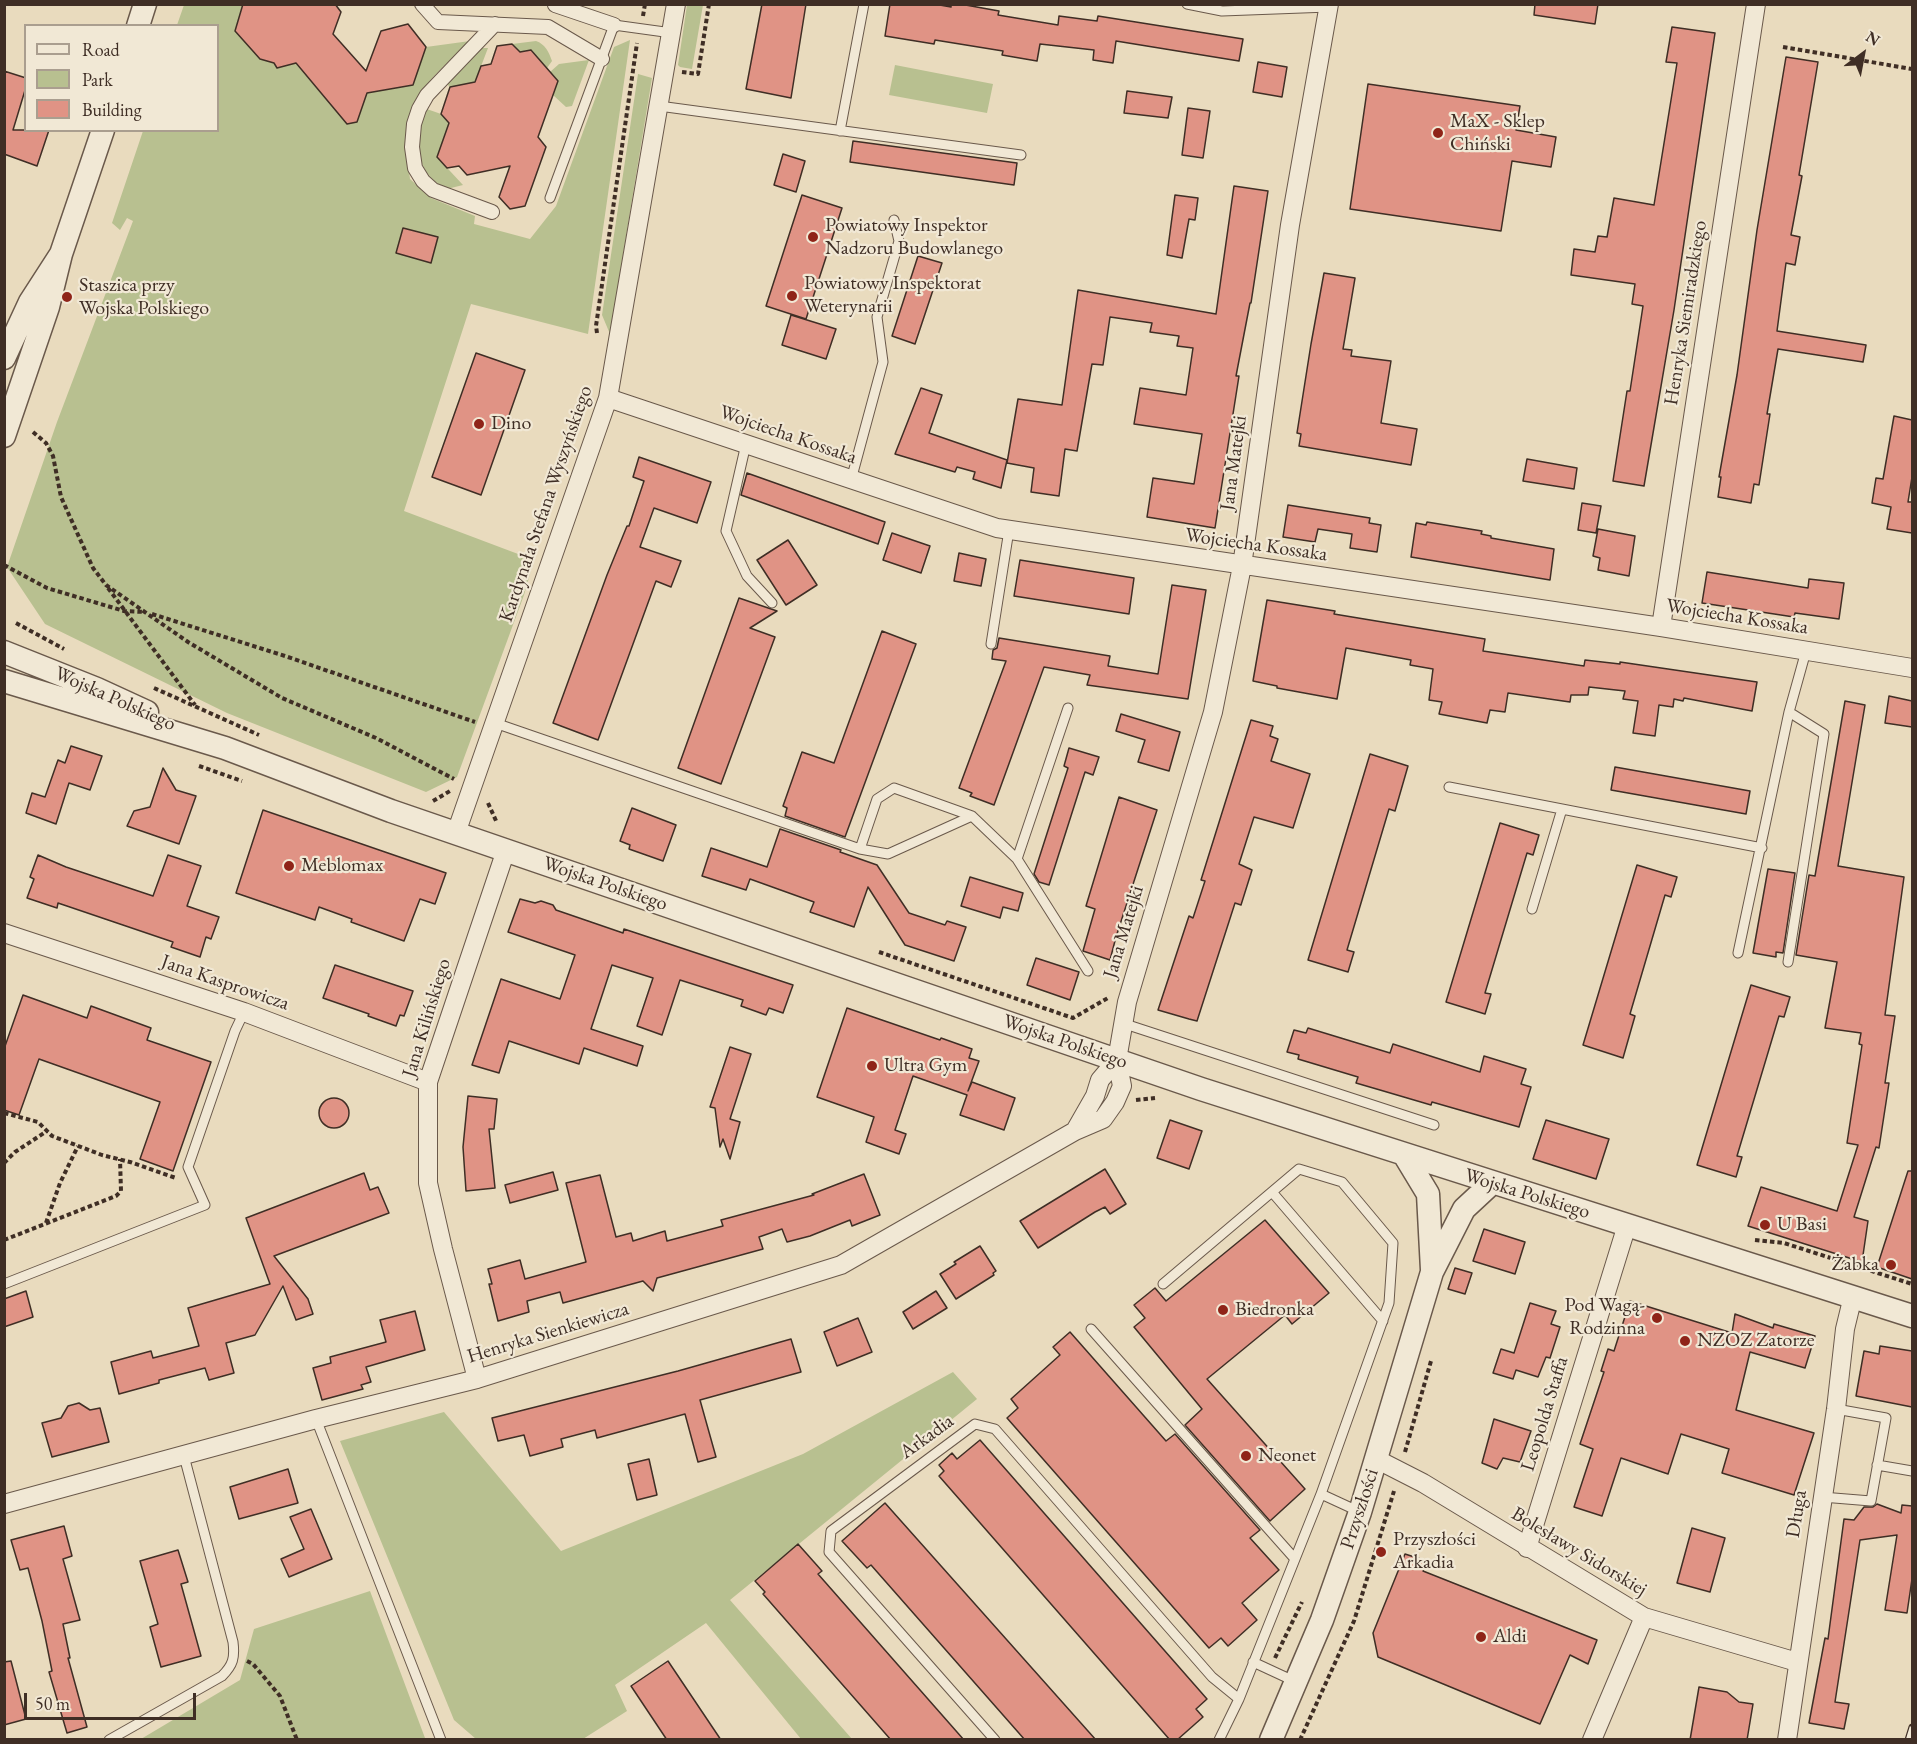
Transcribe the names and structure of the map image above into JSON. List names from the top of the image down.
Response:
{
  "streets": {
    "street": [
      "Henryka Siemiradzkiego",
      "Wojciecha Kossaka",
      "Jana Matejki",
      "Kardynała Stefana Wyszyńskiego",
      "Wojska Polskiego",
      "Jana Kasprowicza",
      "Jana Kilińskiego",
      "Henryka Sienkiewicza",
      "Leopolda Staffa",
      "Przyszłości",
      "Długa",
      "Bolesławy Sidorskiej"
    ],
    "lane": ["Arkadia"]
  },
  "crossings": [
    ["Henryka Siemiradzkiego", "Wojciecha Kossaka"],
    ["Wojciecha Kossaka", "Jana Matejki"],
    ["Wojciecha Kossaka", "Kardynała Stefana Wyszyńskiego"],
    ["Jana Matejki", "Wojska Polskiego"],
    ["Kardynała Stefana Wyszyńskiego", "Wojska Polskiego"],
    ["Wojska Polskiego", "Jana Kilińskiego"],
    ["Wojska Polskiego", "Leopolda Staffa"],
    ["Wojska Polskiego", "Przyszłości"],
    ["Wojska Polskiego", "Długa"],
    ["Jana Kasprowicza", "Jana Kilińskiego"],
    ["Jana Kilińskiego", "Henryka Sienkiewicza"],
    ["Leopolda Staffa", "Bolesławy Sidorskiej"],
    ["Przyszłości", "Bolesławy Sidorskiej"]
  ],
  "places": [
    "MaX - Sklep Chiński",
    "Powiatowy Inspektor Nadzoru Budowlanego",
    "Powiatowy Inspektorat Weterynarii",
    "Staszica przy Wojska Polskiego",
    "Dino",
    "Meblomax",
    "Ultra Gym",
    "U Basi",
    "Żabka",
    "Biedronka",
    "Pod Wagą- Rodzinna",
    "NZOZ Zatorze",
    "Neonet",
    "Przyszłości Arkadia",
    "Aldi"
  ],
  "legend": ["Road", "Park", "Building"],
  "scale_bar": "50 m",
  "north": "top right"
}
